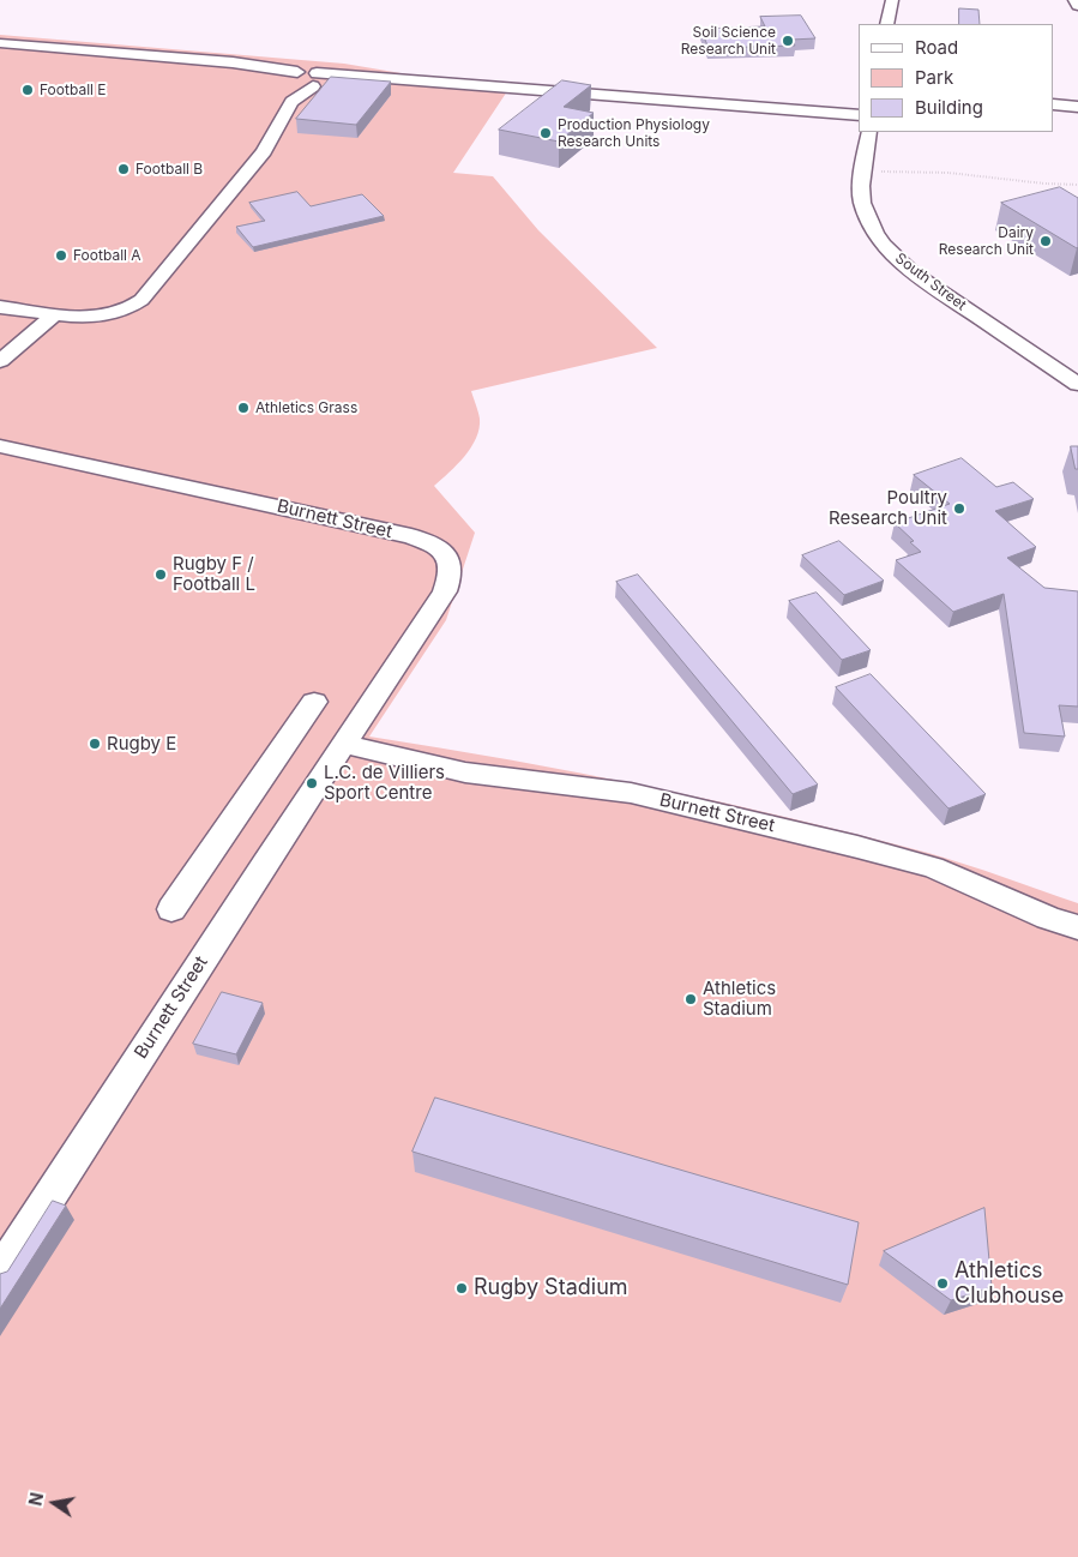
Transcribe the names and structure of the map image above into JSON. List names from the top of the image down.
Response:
{
  "streets": {
    "street": ["South Street", "Burnett Street"]
  },
  "places": [
    "Soil Science Research Unit",
    "Football E",
    "Production Physiology Research Units",
    "Football B",
    "Dairy Research Unit",
    "Football A",
    "Athletics Grass",
    "Poultry Research Unit",
    "Rugby F / Football L",
    "Rugby E",
    "L.C. de Villiers Sport Centre",
    "Athletics Stadium",
    "Athletics Clubhouse",
    "Rugby Stadium"
  ],
  "legend": ["Road", "Park", "Building"],
  "north": "left"
}
